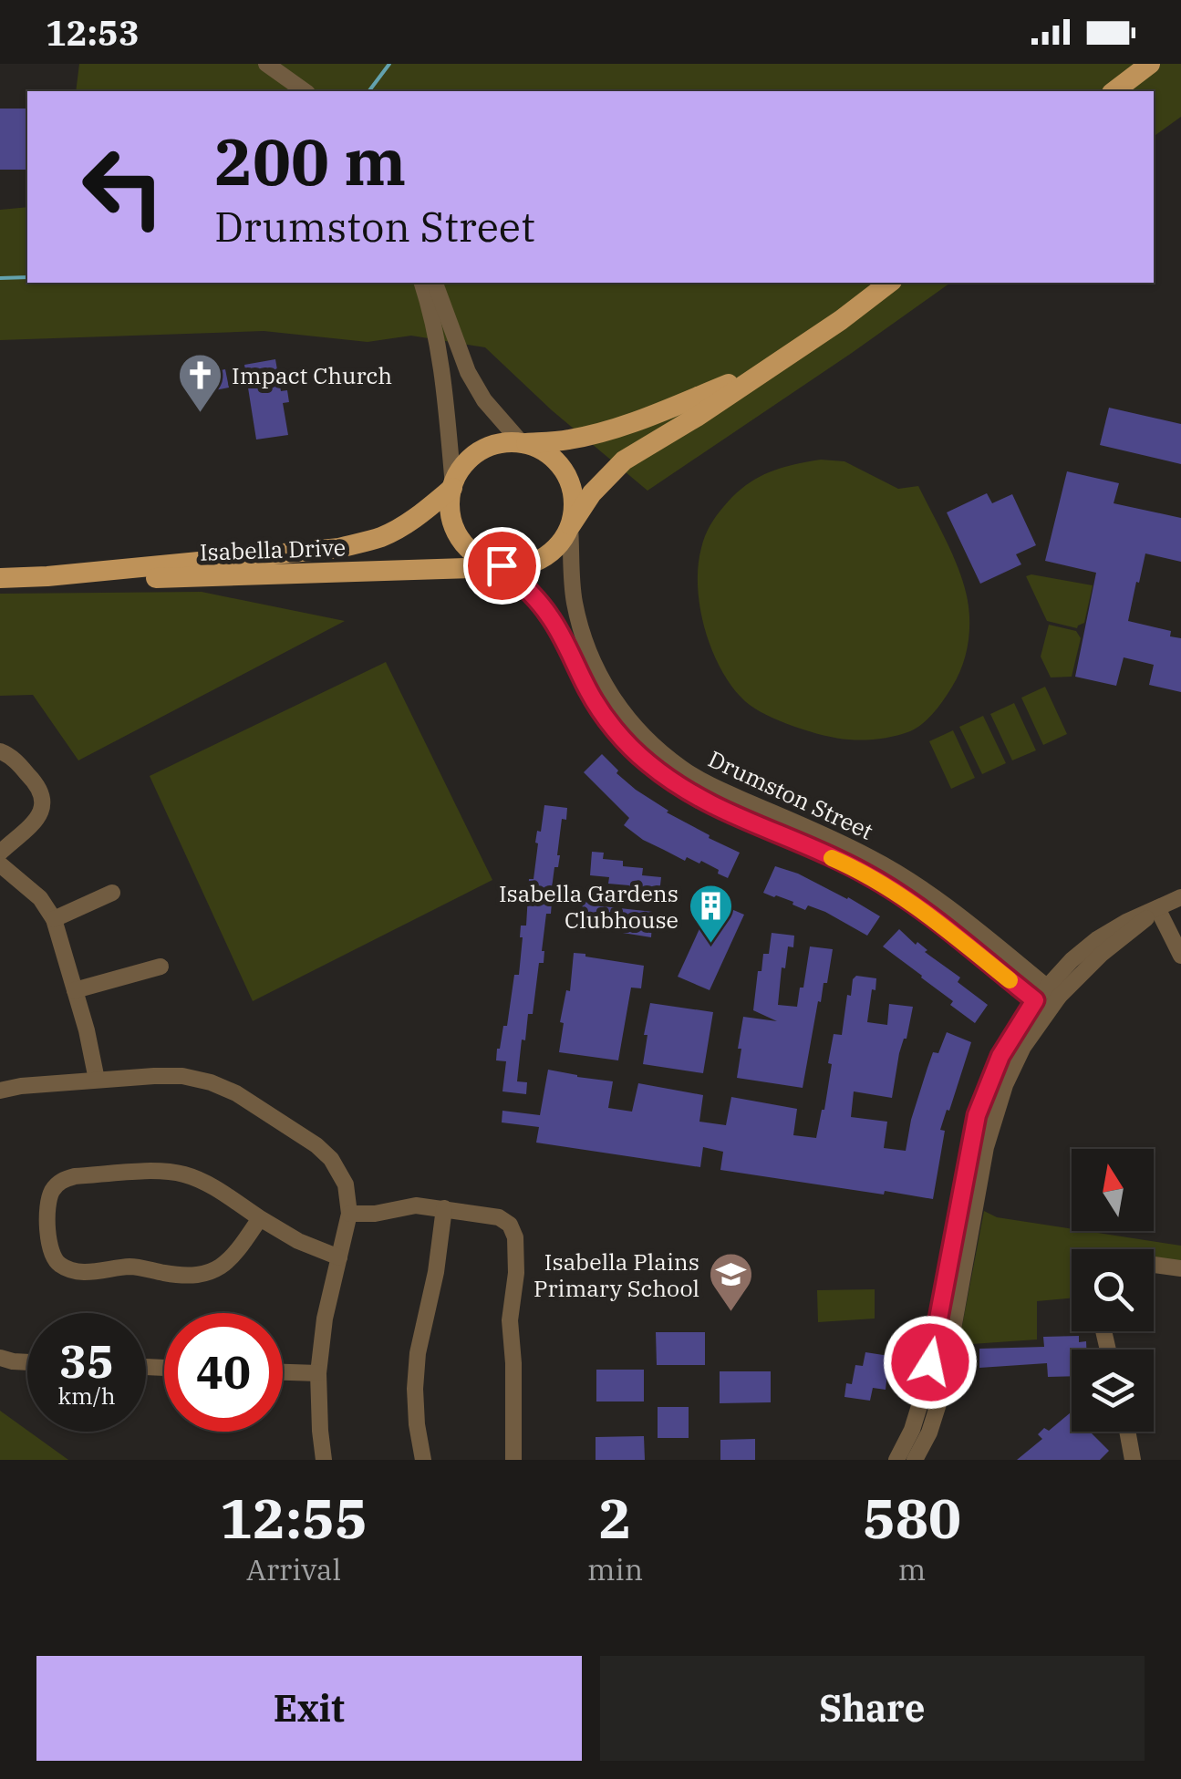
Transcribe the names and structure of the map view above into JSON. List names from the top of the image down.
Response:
{
  "streets": {
    "main road": ["Isabella Drive"],
    "street": ["Drumston Street"]
  },
  "crossings": [
    ["Isabella Drive", "Drumston Street"]
  ],
  "places": {
    "church": ["Impact Church"],
    "building": ["Isabella Gardens Clubhouse"],
    "school or university": ["Isabella Plains Primary School"]
  },
  "north": "top",
  "page": {
    "status": "12:53",
    "turn": ["200 m", "Drumston Street"],
    "speed": "35 km/h",
    "limit": "40",
    "eta": [
      "12:55",
      "Arrival",
      "2",
      "min",
      "580",
      "m"
    ],
    "buttons": ["Exit", "Share"]
  }
}
